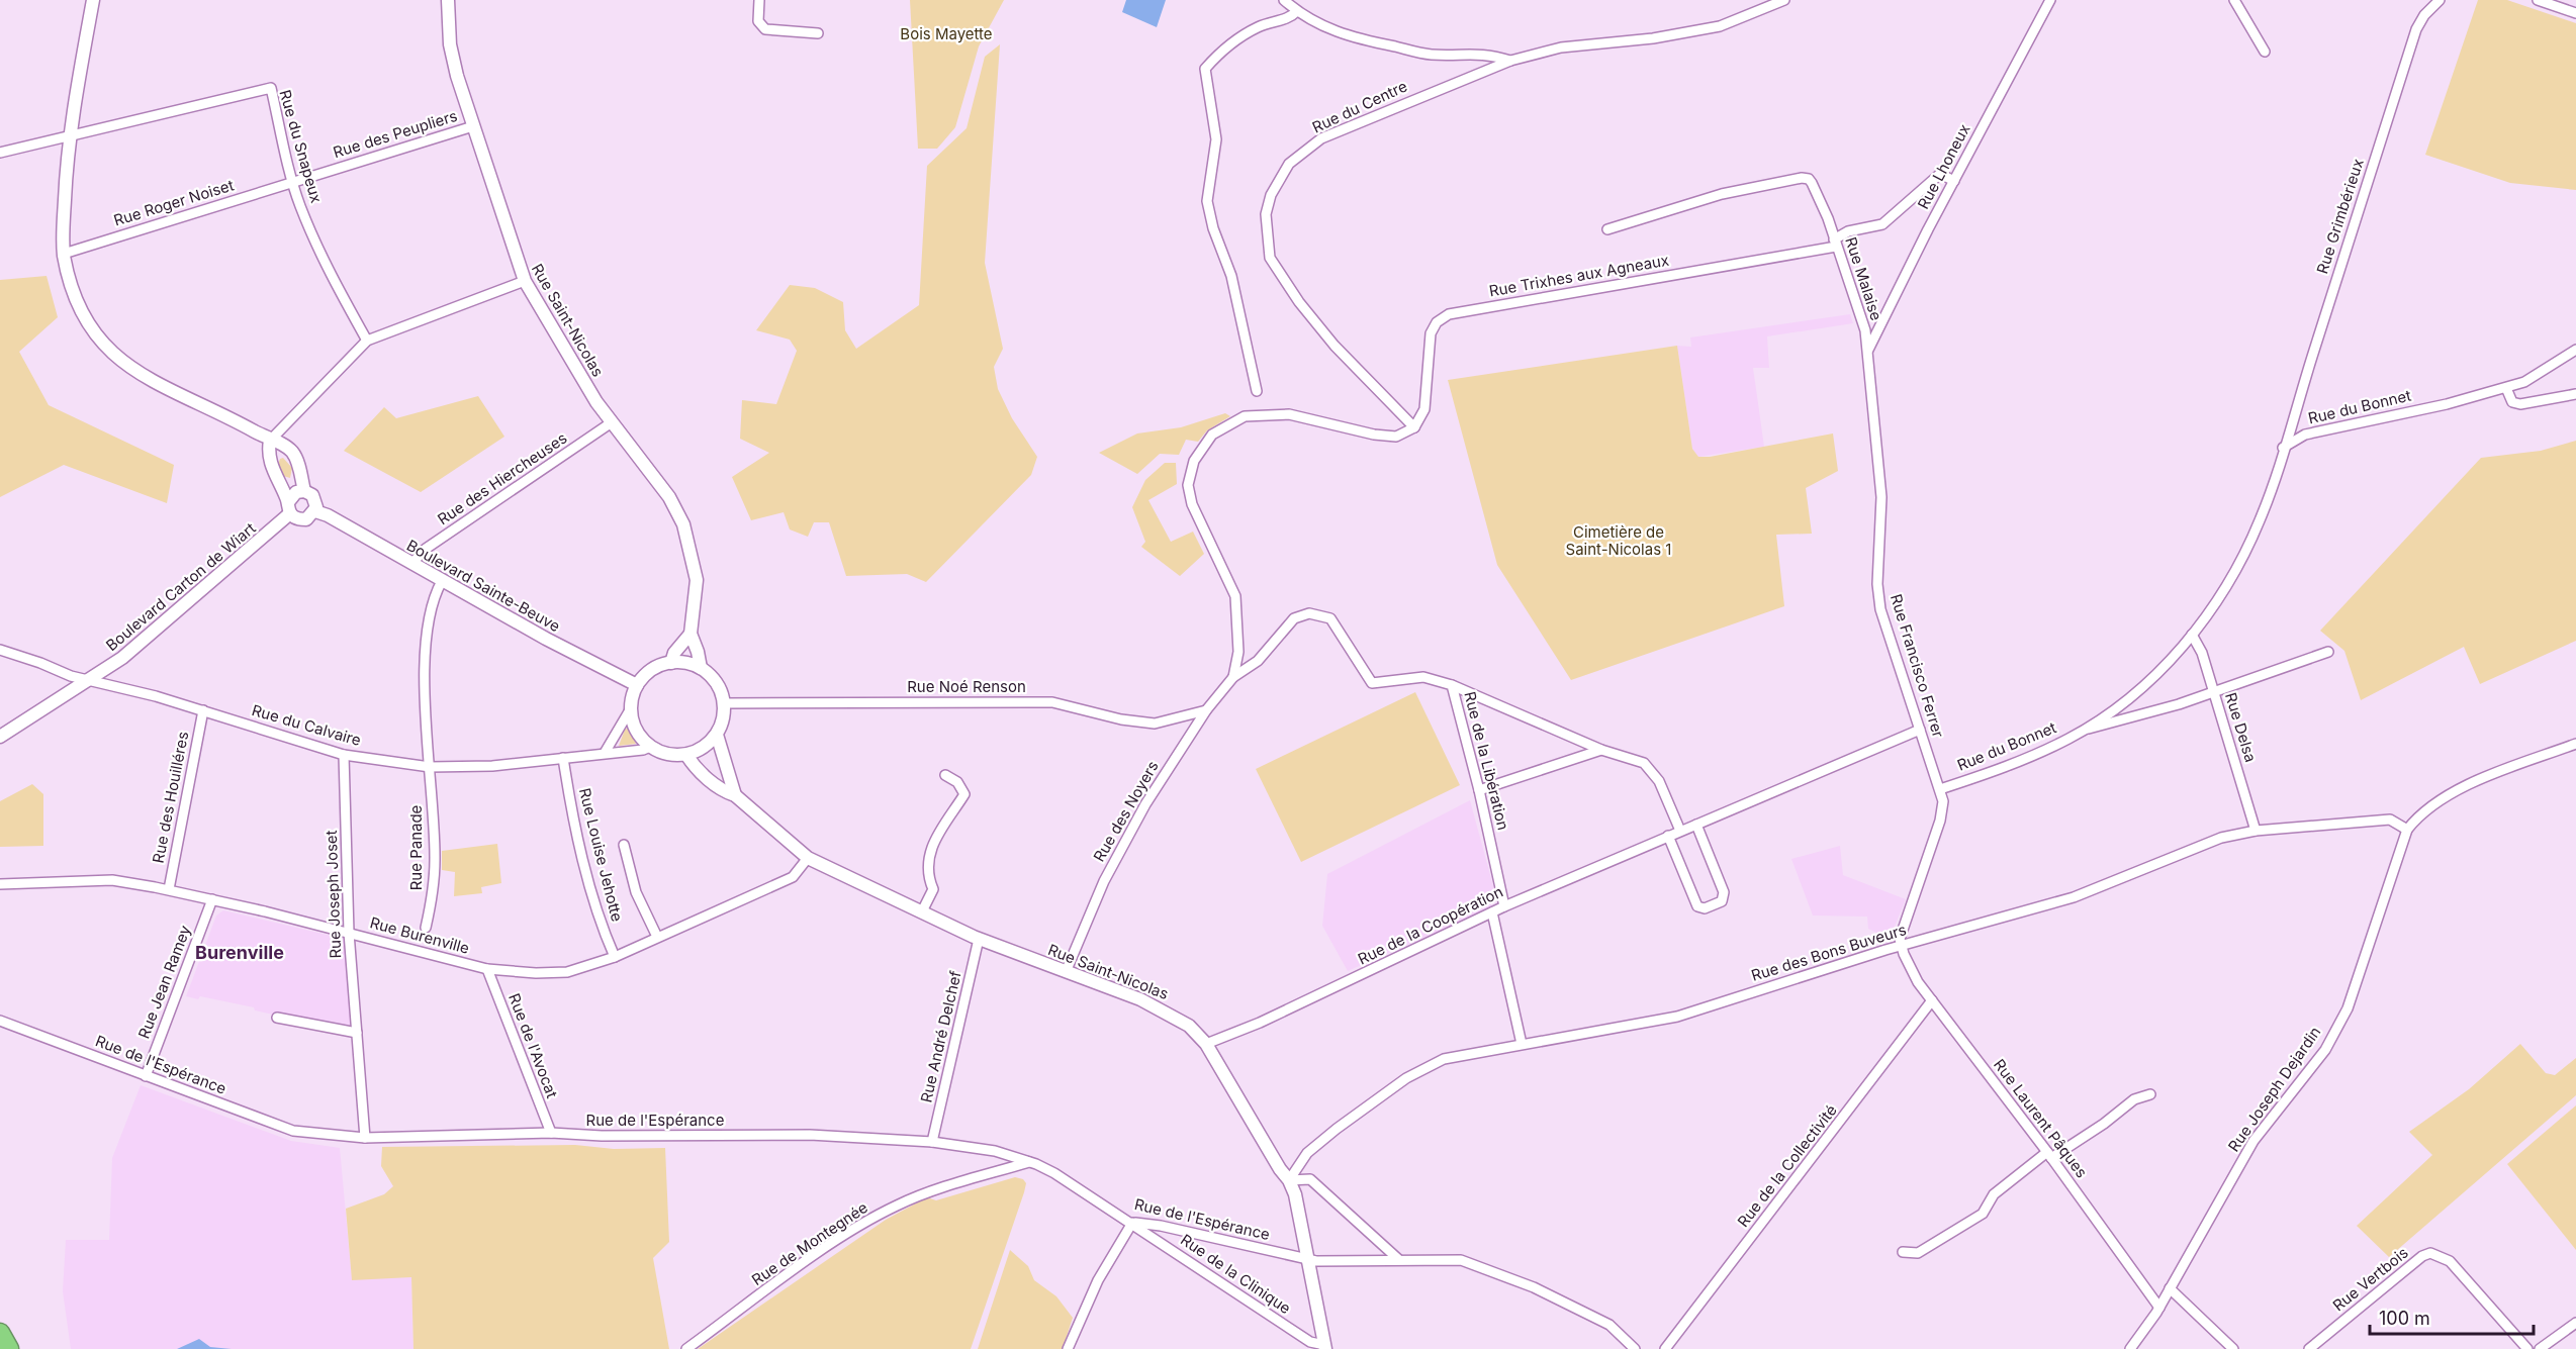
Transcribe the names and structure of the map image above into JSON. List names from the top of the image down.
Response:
{
  "streets": {
    "street": [
      "Rue du Centre",
      "Rue des Peupliers",
      "Rue du Snapeux",
      "Rue Lhoneux",
      "Rue Roger Noiset",
      "Rue Grimbérieux",
      "Rue Trixhes aux Agneaux",
      "Rue Malaise",
      "Rue Saint-Nicolas",
      "Rue du Bonnet",
      "Rue des Hiercheuses",
      "Boulevard Sainte-Beuve",
      "Boulevard Carton de Wiart",
      "Rue Francisco Ferrer",
      "Rue Noé Renson",
      "Rue du Calvaire",
      "Rue Delsa",
      "Rue de la Libération",
      "Rue des Houilléres",
      "Rue des Noyers",
      "Rue Panade",
      "Rue Louise Jehotte",
      "Rue Joseph Joset",
      "Rue de la Coopération",
      "Rue Burenville",
      "Rue des Bons Buveurs",
      "Rue Jean Ramey",
      "Rue André Delchef",
      "Rue de l'Avocat",
      "Rue de l'Espérance",
      "Rue Joseph Dejardin",
      "Rue Laurent Pâques",
      "Rue de la Collectivité",
      "Rue de Montegnée",
      "Rue de la Clinique",
      "Rue Vertbois"
    ]
  },
  "crossings": [
    ["Rue du Centre", "Rue Trixhes aux Agneaux"],
    ["Rue des Peupliers", "Rue du Snapeux"],
    ["Rue des Peupliers", "Rue Roger Noiset"],
    ["Rue des Peupliers", "Rue Saint-Nicolas"],
    ["Rue du Snapeux", "Rue Roger Noiset"],
    ["Rue Lhoneux", "Rue Trixhes aux Agneaux"],
    ["Rue Lhoneux", "Rue Malaise"],
    ["Rue Lhoneux", "Rue Francisco Ferrer"],
    ["Rue Grimbérieux", "Rue du Bonnet"],
    ["Rue Trixhes aux Agneaux", "Rue Malaise"],
    ["Rue Malaise", "Rue Francisco Ferrer"],
    ["Rue Saint-Nicolas", "Rue des Hiercheuses"],
    ["Rue Saint-Nicolas", "Boulevard Sainte-Beuve"],
    ["Rue Saint-Nicolas", "Rue Noé Renson"],
    ["Rue Saint-Nicolas", "Rue du Calvaire"],
    ["Rue Saint-Nicolas", "Rue des Noyers"],
    ["Rue Saint-Nicolas", "Rue de la Coopération"],
    ["Rue Saint-Nicolas", "Rue Burenville"],
    ["Rue Saint-Nicolas", "Rue des Bons Buveurs"],
    ["Rue Saint-Nicolas", "Rue André Delchef"],
    ["Rue Saint-Nicolas", "Rue de l'Espérance"],
    ["Rue Saint-Nicolas", "Rue de la Clinique"],
    ["Rue du Bonnet", "Rue Francisco Ferrer"],
    ["Rue du Bonnet", "Rue Delsa"],
    ["Rue des Hiercheuses", "Boulevard Sainte-Beuve"],
    ["Boulevard Sainte-Beuve", "Boulevard Carton de Wiart"],
    ["Boulevard Sainte-Beuve", "Rue Noé Renson"],
    ["Boulevard Sainte-Beuve", "Rue du Calvaire"],
    ["Boulevard Sainte-Beuve", "Rue Panade"],
    ["Boulevard Carton de Wiart", "Rue du Calvaire"],
    ["Rue Francisco Ferrer", "Rue de la Coopération"],
    ["Rue Francisco Ferrer", "Rue des Bons Buveurs"],
    ["Rue Francisco Ferrer", "Rue Laurent Pâques"],
    ["Rue Noé Renson", "Rue du Calvaire"],
    ["Rue Noé Renson", "Rue des Noyers"],
    ["Rue du Calvaire", "Rue des Houilléres"],
    ["Rue du Calvaire", "Rue Panade"],
    ["Rue du Calvaire", "Rue Louise Jehotte"],
    ["Rue du Calvaire", "Rue Joseph Joset"],
    ["Rue Delsa", "Rue des Bons Buveurs"],
    ["Rue de la Libération", "Rue des Noyers"],
    ["Rue de la Libération", "Rue de la Coopération"],
    ["Rue des Houilléres", "Rue Burenville"],
    ["Rue Louise Jehotte", "Rue Burenville"],
    ["Rue Joseph Joset", "Rue Burenville"],
    ["Rue Joseph Joset", "Rue de l'Espérance"],
    ["Rue Burenville", "Rue Jean Ramey"],
    ["Rue Burenville", "Rue de l'Avocat"],
    ["Rue des Bons Buveurs", "Rue Joseph Dejardin"],
    ["Rue des Bons Buveurs", "Rue Laurent Pâques"],
    ["Rue Jean Ramey", "Rue de l'Espérance"],
    ["Rue André Delchef", "Rue de l'Espérance"],
    ["Rue de l'Avocat", "Rue de l'Espérance"],
    ["Rue de l'Espérance", "Rue de Montegnée"],
    ["Rue de l'Espérance", "Rue de la Clinique"],
    ["Rue Joseph Dejardin", "Rue Laurent Pâques"],
    ["Rue Laurent Pâques", "Rue de la Collectivité"]
  ],
  "districts": ["Burenville"],
  "parks": ["Bois Mayette", "Cimetière de Saint-Nicolas 1"],
  "scale_bar": "100 m"
}
